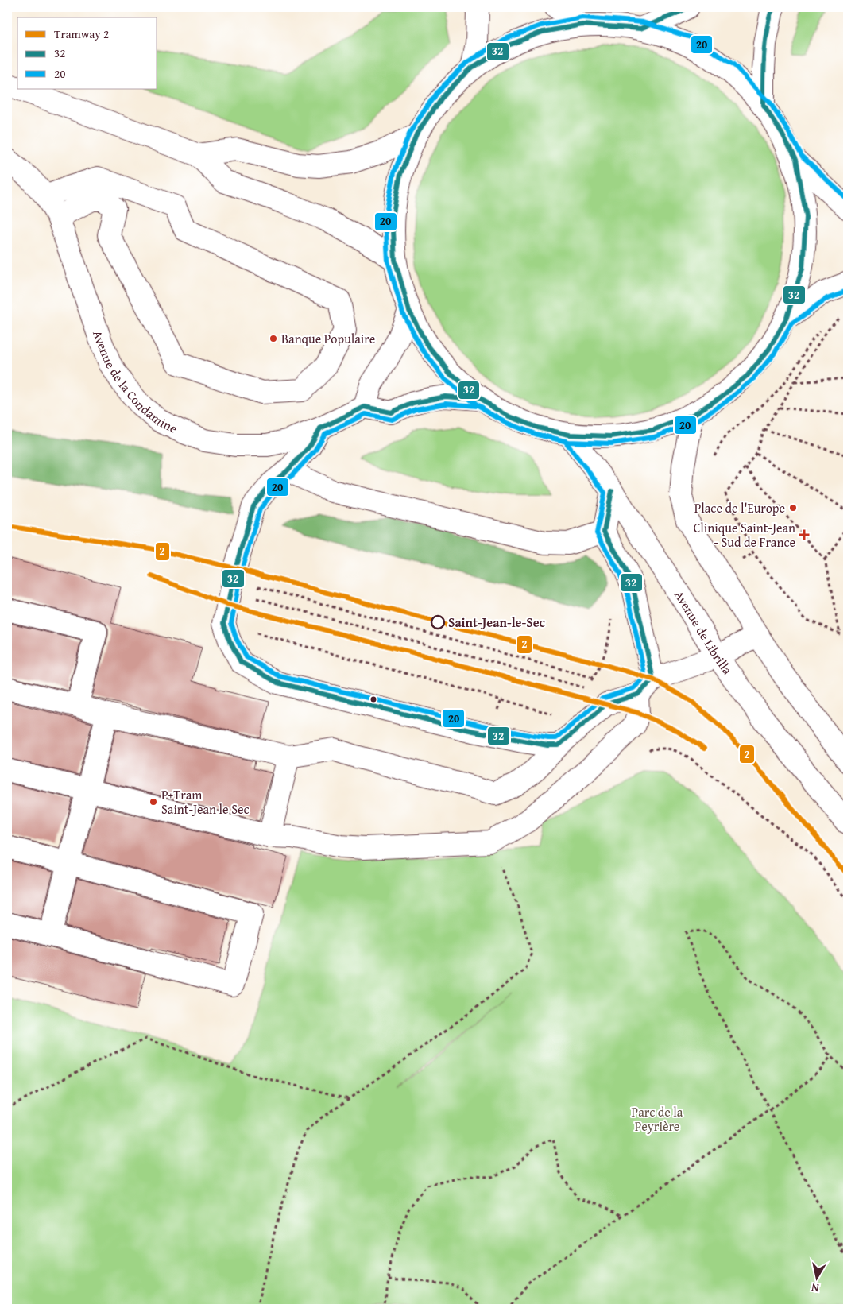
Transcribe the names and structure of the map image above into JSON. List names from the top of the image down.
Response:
{
  "streets": {
    "main road": ["Avenue de la Condamine", "Avenue de Librilla"]
  },
  "parks": ["Parc de la Peyrière"],
  "places": {
    "other": [
      "Banque Populaire",
      "Place de l'Europe",
      "Saint-Jean-le-Sec",
      "P+Tram Saint-Jean le Sec"
    ],
    "health": ["Clinique Saint-Jean - Sud de France"]
  },
  "lines": ["transit line 32", "transit line 20", "tram line 2"],
  "legend": ["Tramway 2", "32", "20"],
  "north": "bottom"
}
